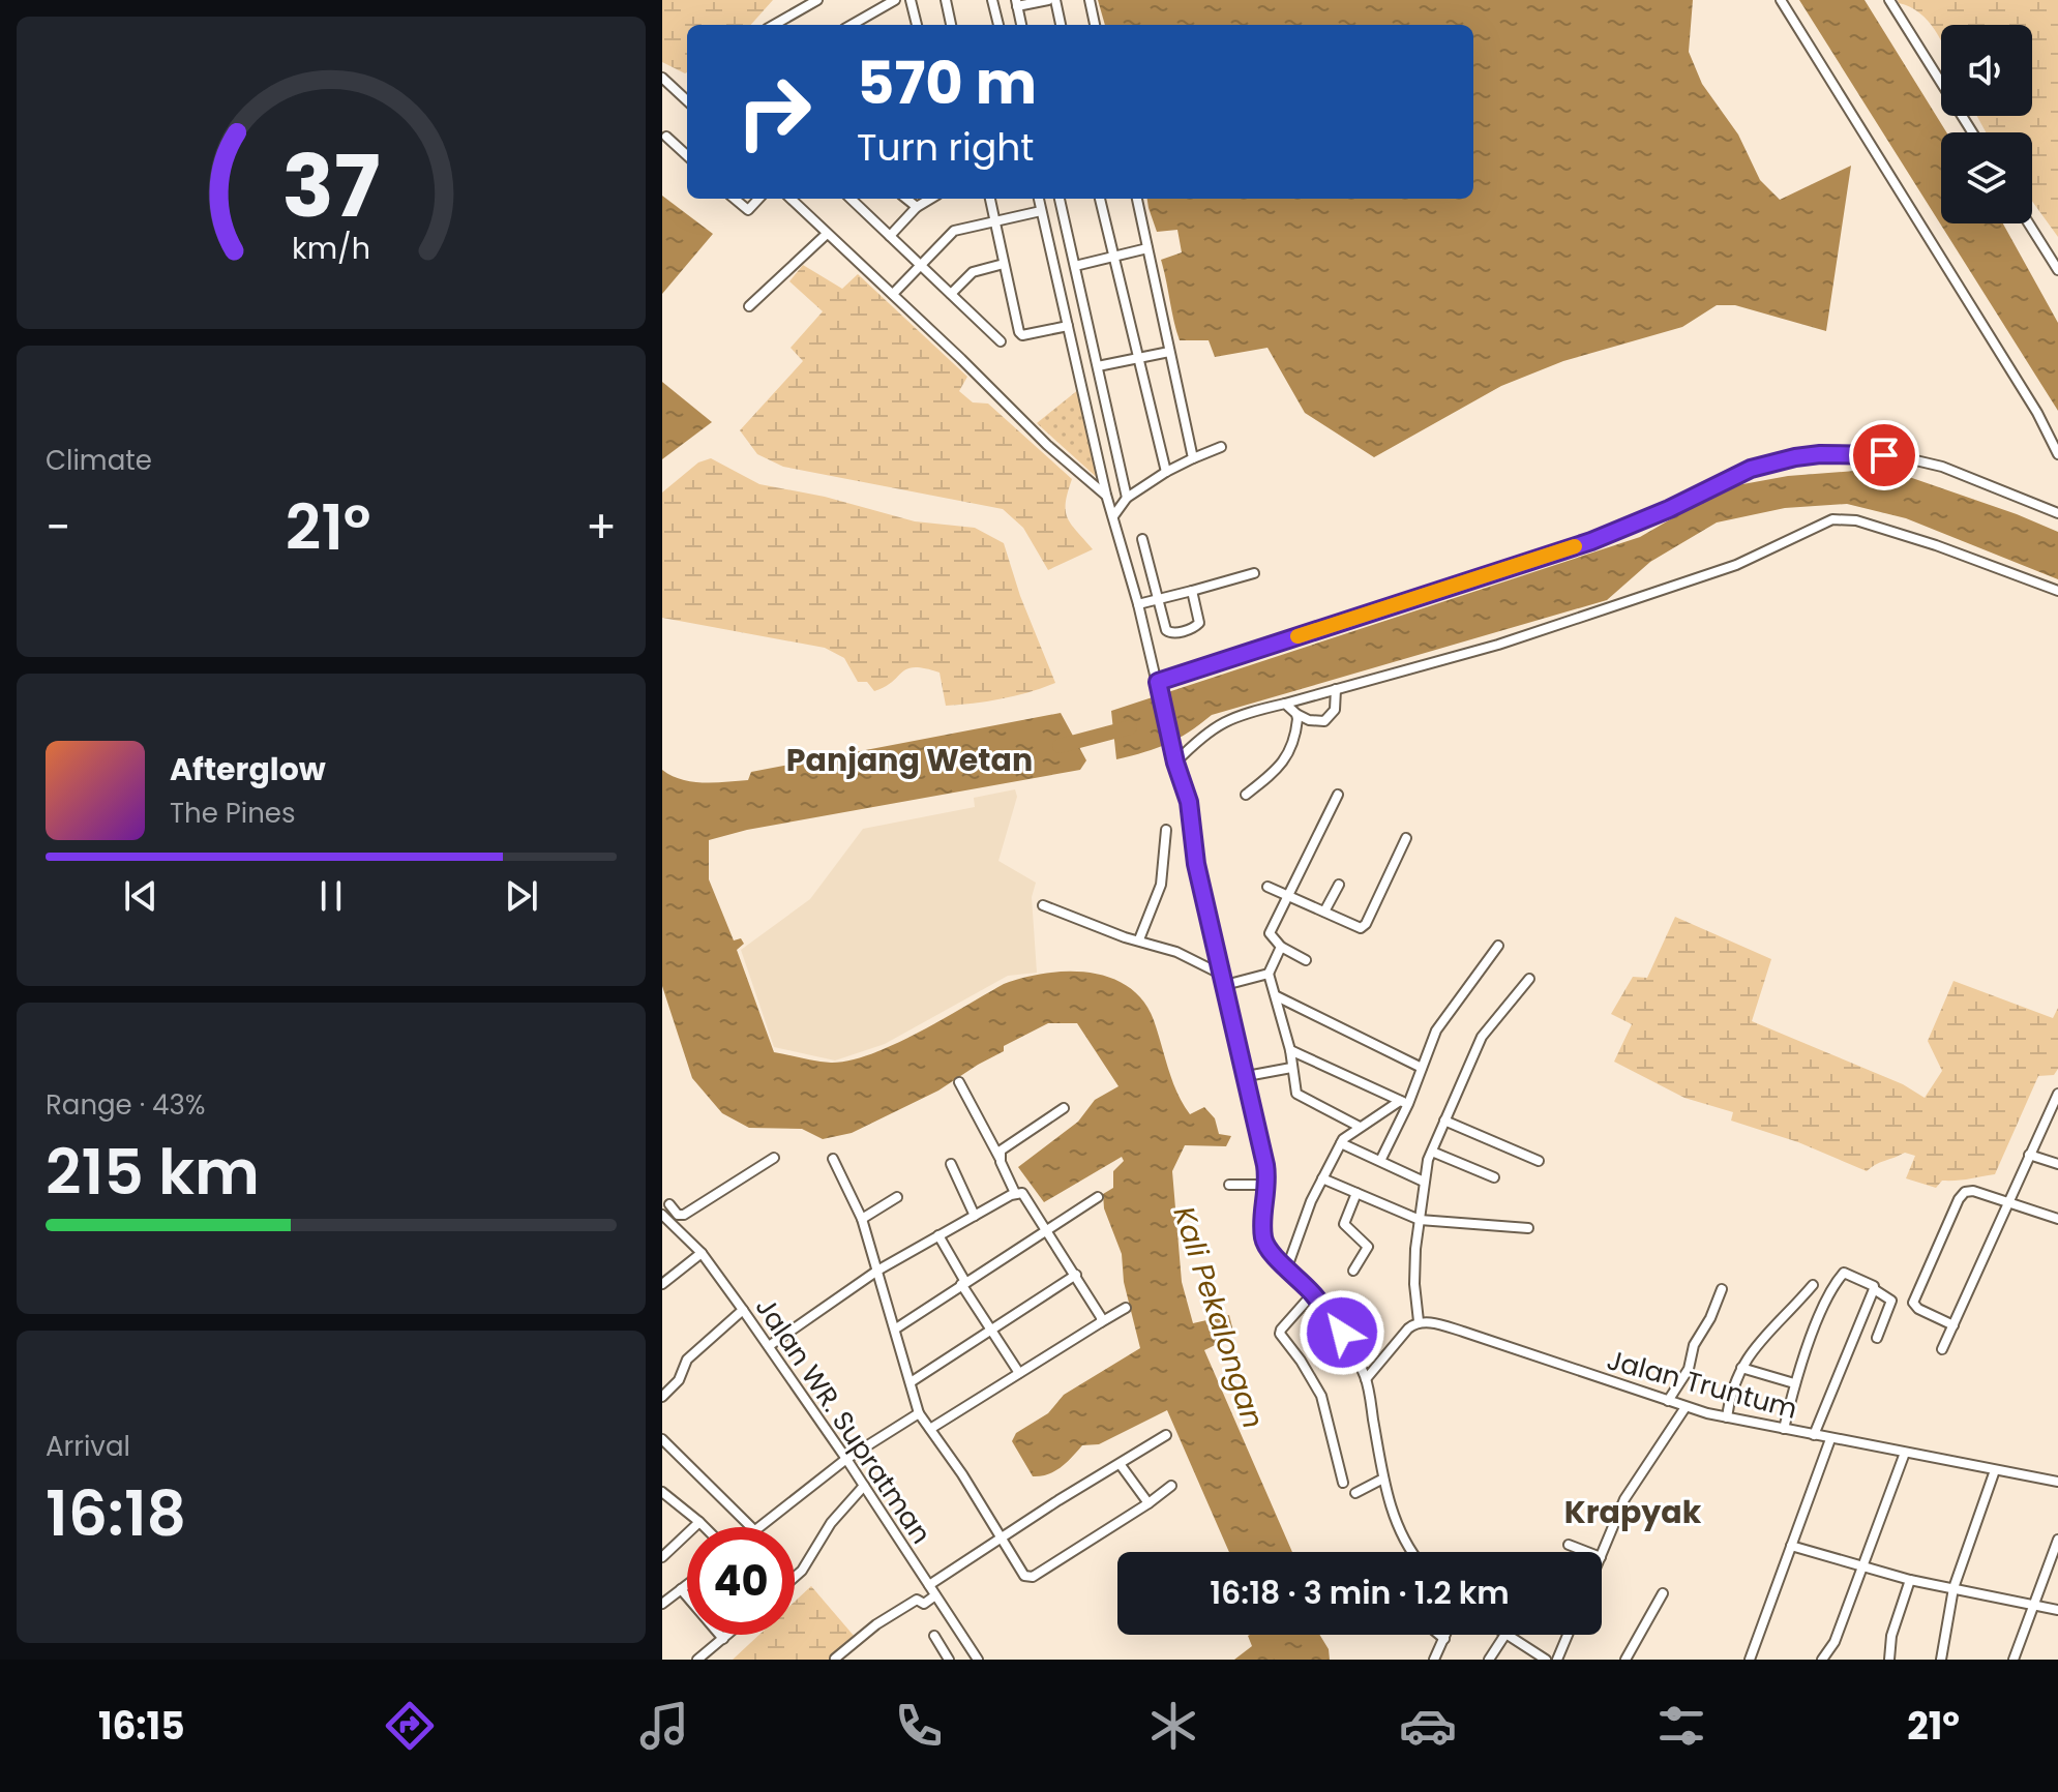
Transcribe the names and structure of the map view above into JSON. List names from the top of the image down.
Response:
{
  "streets": {
    "street": ["Jalan Truntum", "Jalan WR. Supratman"]
  },
  "districts": ["Panjang Wetan", "Krapyak"],
  "water": ["Kali Pekalongan"],
  "page": {
    "turn": ["570 m", "Turn right"],
    "tile": [
      "Climate",
      ["Range · 43%", "215 km"],
      ["Arrival", "16:18"]
    ],
    "heat": ["−", "21°", "+"],
    "song": ["Afterglow", "The Pines"],
    "limit": "40",
    "trip": "16:18 · 3 min · 1.2 km",
    "tabs": ["16:15", "21°"],
    "gauge": ["37", "km/h"]
  }
}
